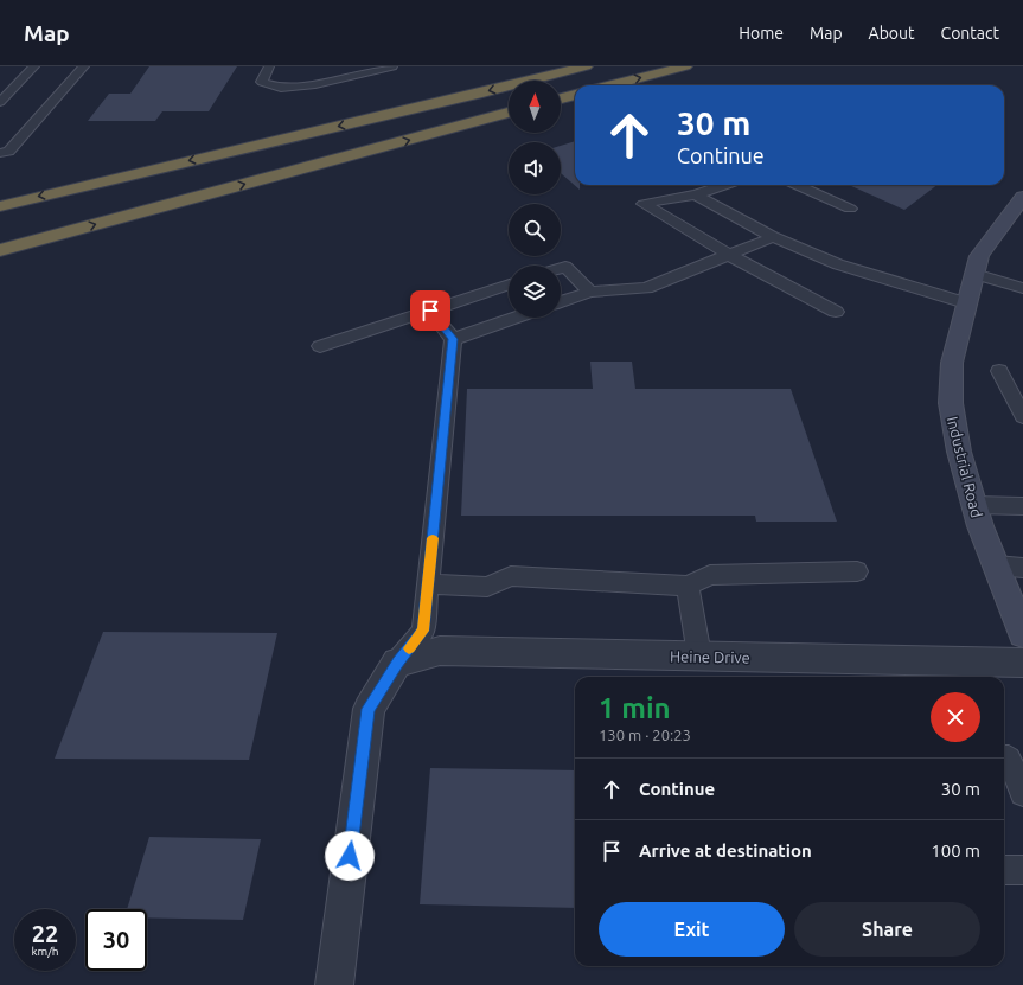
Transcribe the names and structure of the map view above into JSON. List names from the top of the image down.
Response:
{
  "streets": {
    "street": ["Industrial Road", "Heine Drive"]
  },
  "north": "top",
  "page": {
    "header": "Map",
    "nav": [
      "Home",
      "Map",
      "About",
      "Contact"
    ],
    "turn": ["30 m", "Continue"],
    "heading": ["1 min", "130 m · 20:23"],
    "list": [
      {
        "name": "Continue",
        "value": "30 m"
      },
      {
        "name": "Arrive at destination",
        "value": "100 m"
      }
    ],
    "buttons": ["Exit", "Share"],
    "speed": "22 km/h",
    "limit": "30"
  }
}
